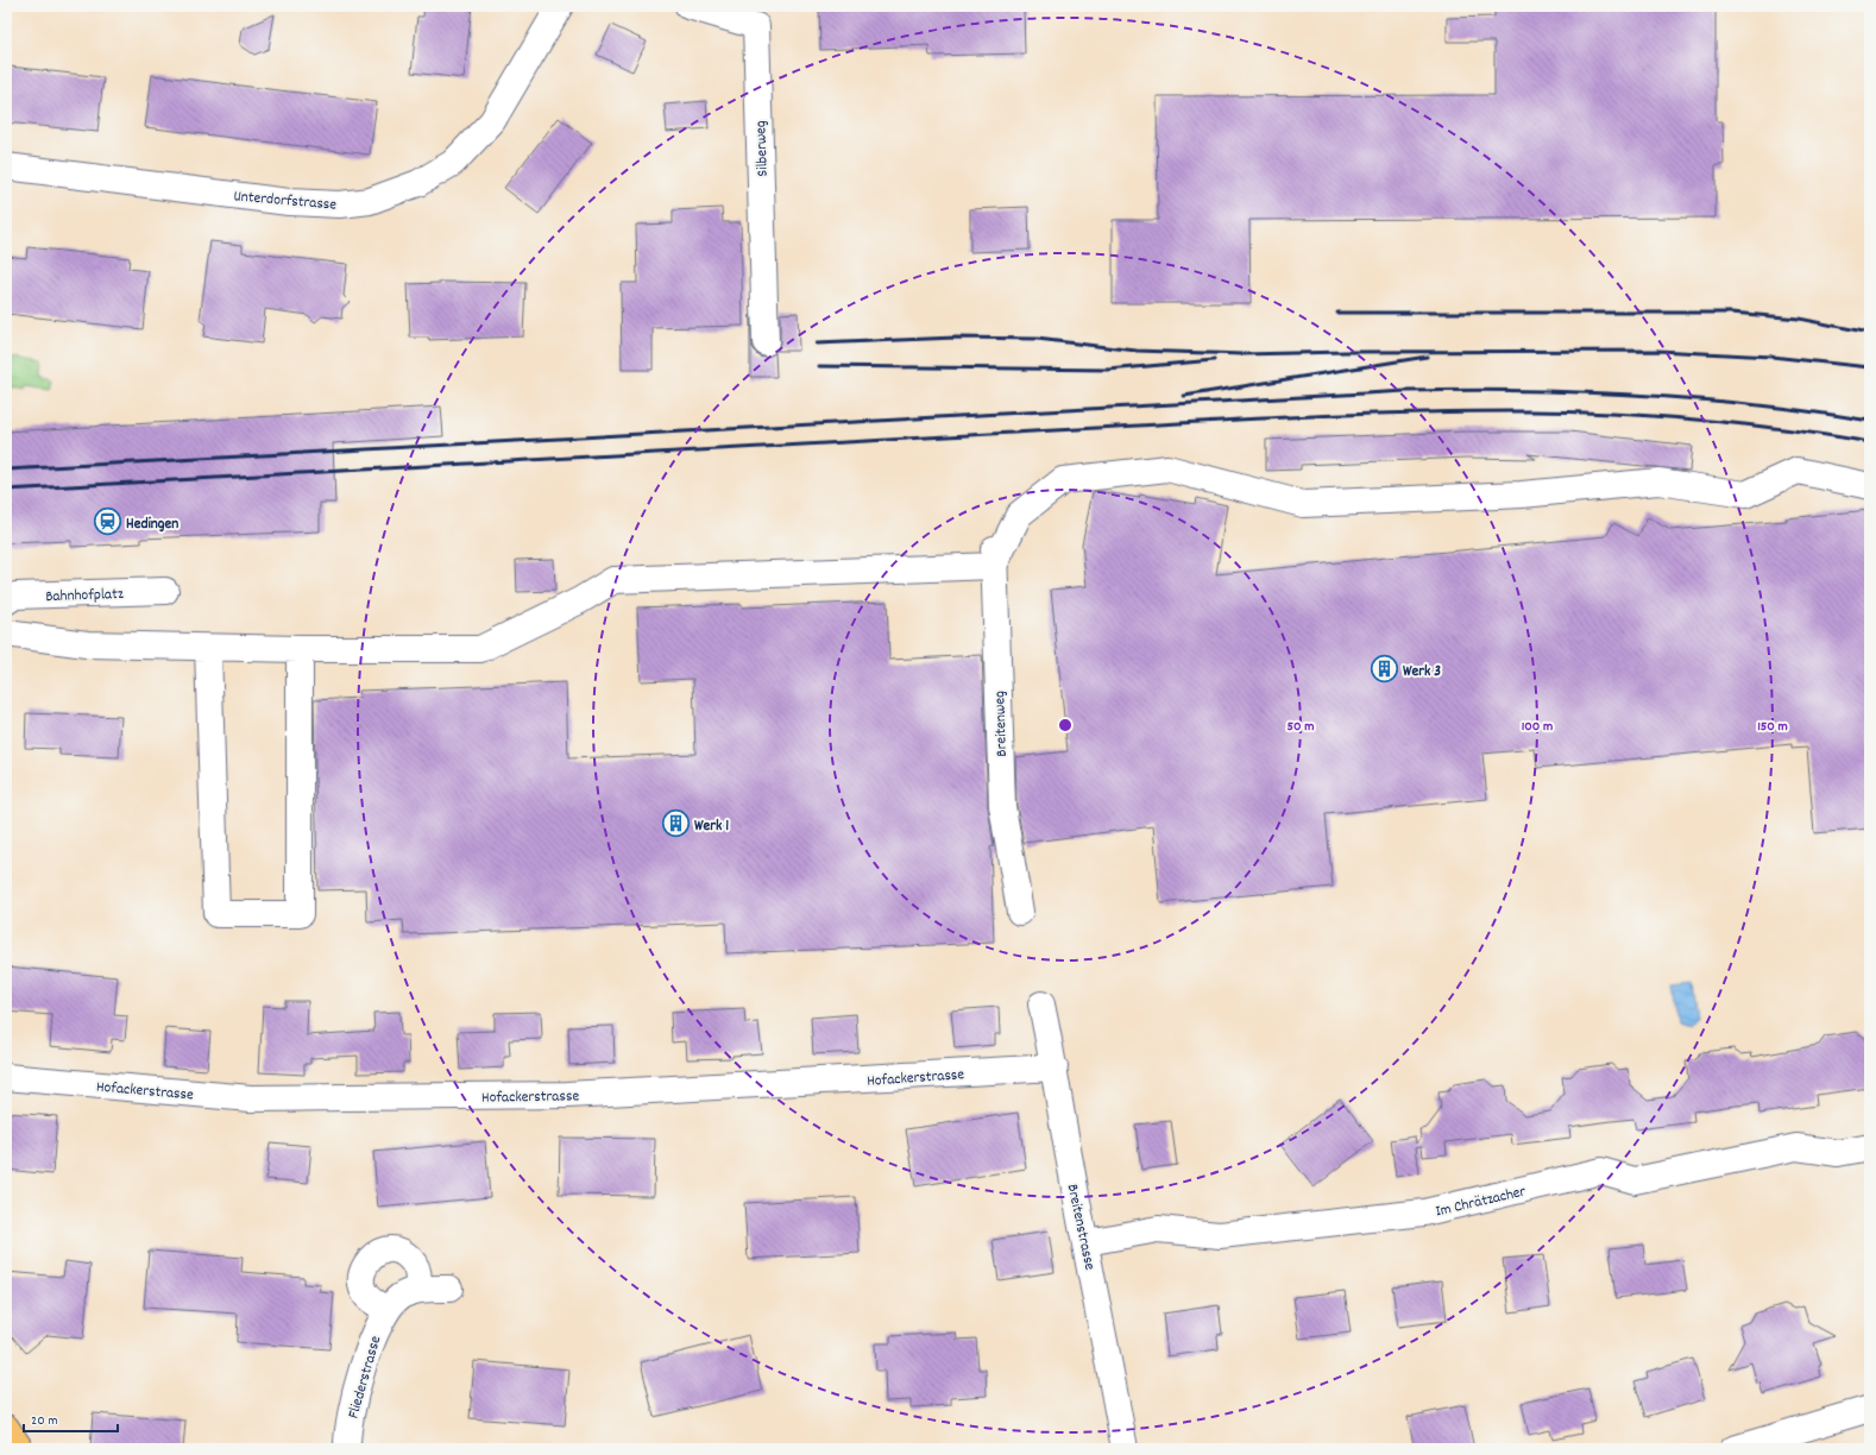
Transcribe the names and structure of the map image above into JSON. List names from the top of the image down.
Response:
{
  "streets": {
    "street": [
      "Silberweg",
      "Unterdorfstrasse",
      "Bahnhofplatz",
      "Breitenweg",
      "Hofackerstrasse",
      "Im Chrätzacher",
      "Breitenstrasse",
      "Fliederstrasse"
    ]
  },
  "crossings": [
    ["Hofackerstrasse", "Breitenstrasse"],
    ["Im Chrätzacher", "Breitenstrasse"]
  ],
  "places": {
    "station": ["Hedingen"],
    "building": ["Werk 3", "Werk 1"]
  },
  "scale_bar": "20 m",
  "rings": ["50 m", "100 m", "150 m"]
}
